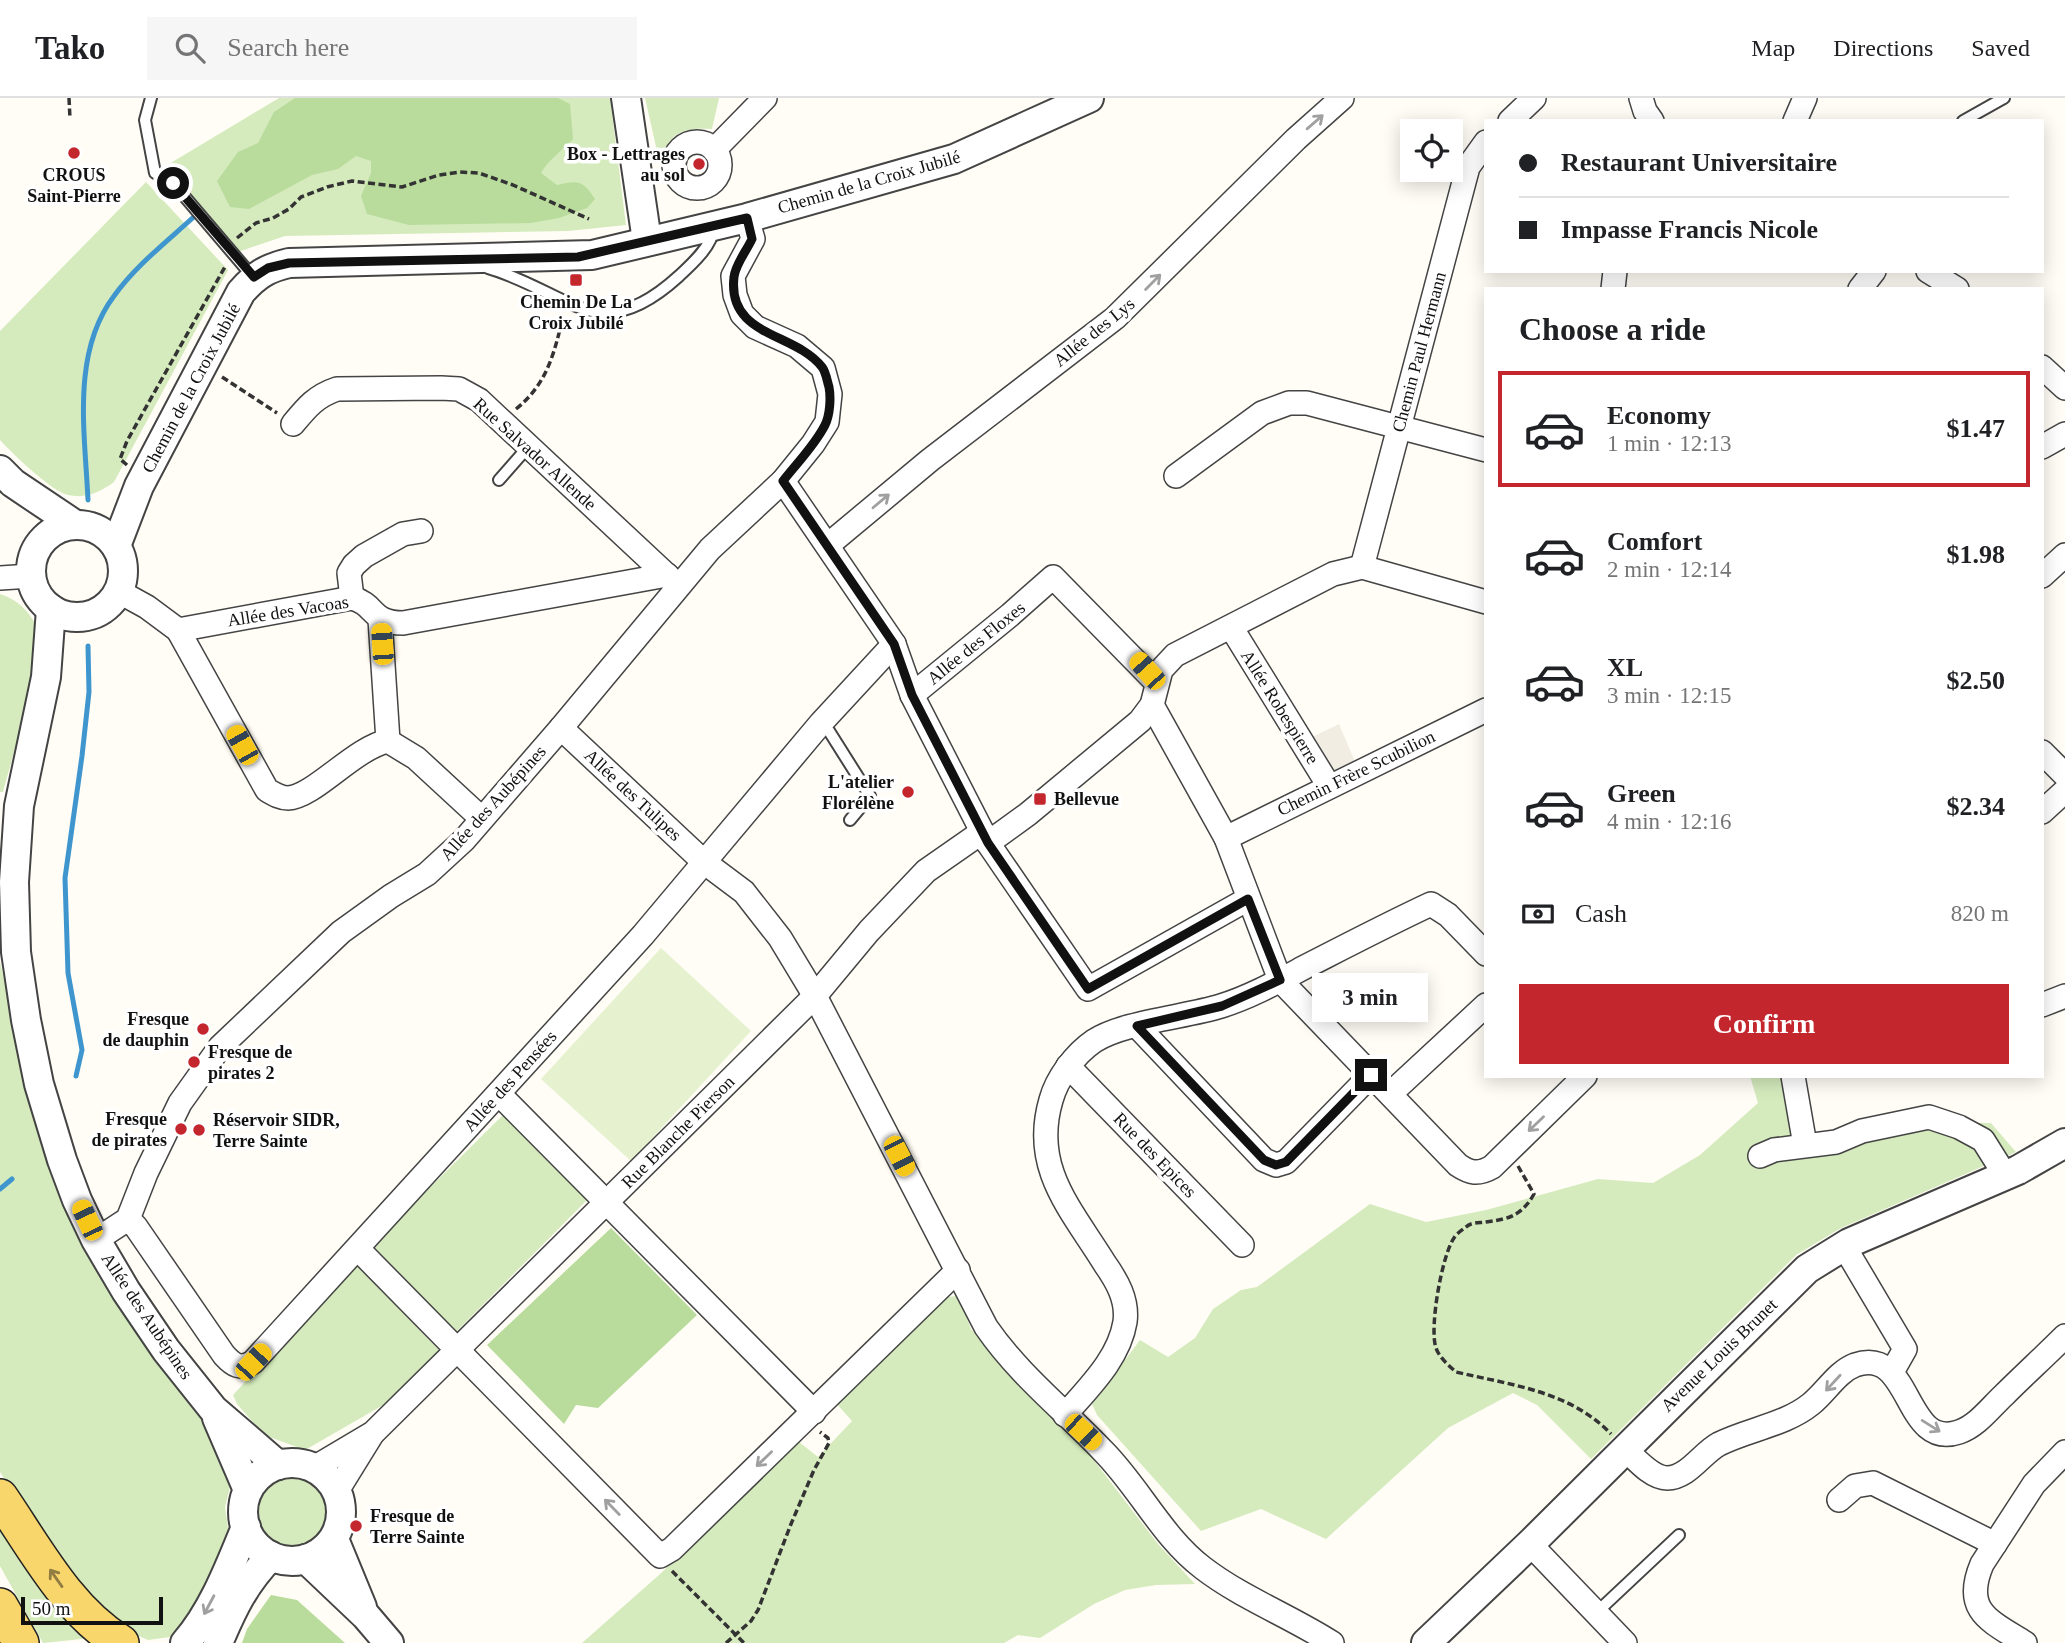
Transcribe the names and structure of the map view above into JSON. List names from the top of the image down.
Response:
{
  "streets": {
    "street": [
      "Chemin de la Croix Jubilé",
      "Allée des Lys",
      "Chemin Paul Hermann",
      "Rue Salvador Allende",
      "Allée des Vacoas",
      "Allée des Floxes",
      "Allée Robespierre",
      "Chemin Frère Scubilion",
      "Allée des Tulipes",
      "Allée des Aubépines",
      "Allée des Pensées",
      "Rue Blanche Pierson",
      "Rue des Epices",
      "Avenue Louis Brunet"
    ]
  },
  "crossings": [
    ["Chemin de la Croix Jubilé", "Allée des Aubépines"],
    ["Allée des Lys", "Allée des Floxes"],
    ["Chemin Paul Hermann", "Rue Blanche Pierson"],
    ["Rue Salvador Allende", "Allée des Aubépines"],
    ["Allée des Floxes", "Allée des Aubépines"],
    ["Allée des Floxes", "Allée des Pensées"],
    ["Allée des Floxes", "Rue Blanche Pierson"],
    ["Allée Robespierre", "Chemin Frère Scubilion"],
    ["Allée Robespierre", "Rue Blanche Pierson"],
    ["Allée des Tulipes", "Allée des Aubépines"],
    ["Allée des Tulipes", "Allée des Pensées"],
    ["Allée des Tulipes", "Rue Blanche Pierson"],
    ["Allée des Aubépines", "Allée des Pensées"],
    ["Allée des Aubépines", "Rue Blanche Pierson"]
  ],
  "one_way": ["Allée des Lys"],
  "places": {
    "other": [
      "CROUS Saint-Pierre",
      "Box - Lettrages au sol",
      "L'atelier Florélène",
      "Fresque de dauphin",
      "Fresque de pirates 2",
      "Fresque de pirates",
      "Réservoir SIDR, Terre Sainte",
      "Fresque de Terre Sainte"
    ],
    "transit": ["Chemin De La Croix Jubilé", "Bellevue"]
  },
  "scale_bar": "50 m",
  "page": {
    "header": "Tako",
    "search": "Search here",
    "nav": ["Map", "Directions", "Saved"],
    "banner": ["Restaurant Universitaire", "Impasse Francis Nicole"],
    "heading": "Choose a ride",
    "list": [
      {
        "name": "Economy",
        "note": "1 min · 12:13",
        "value": "$1.47"
      },
      {
        "name": "Comfort",
        "note": "2 min · 12:14",
        "value": "$1.98"
      },
      {
        "name": "XL",
        "note": "3 min · 12:15",
        "value": "$2.50"
      },
      {
        "name": "Green",
        "note": "4 min · 12:16",
        "value": "$2.34"
      }
    ],
    "pay": ["Cash", "820 m"],
    "buttons": "Confirm",
    "bubble": "3 min",
    "scale": "50 m"
  }
}
